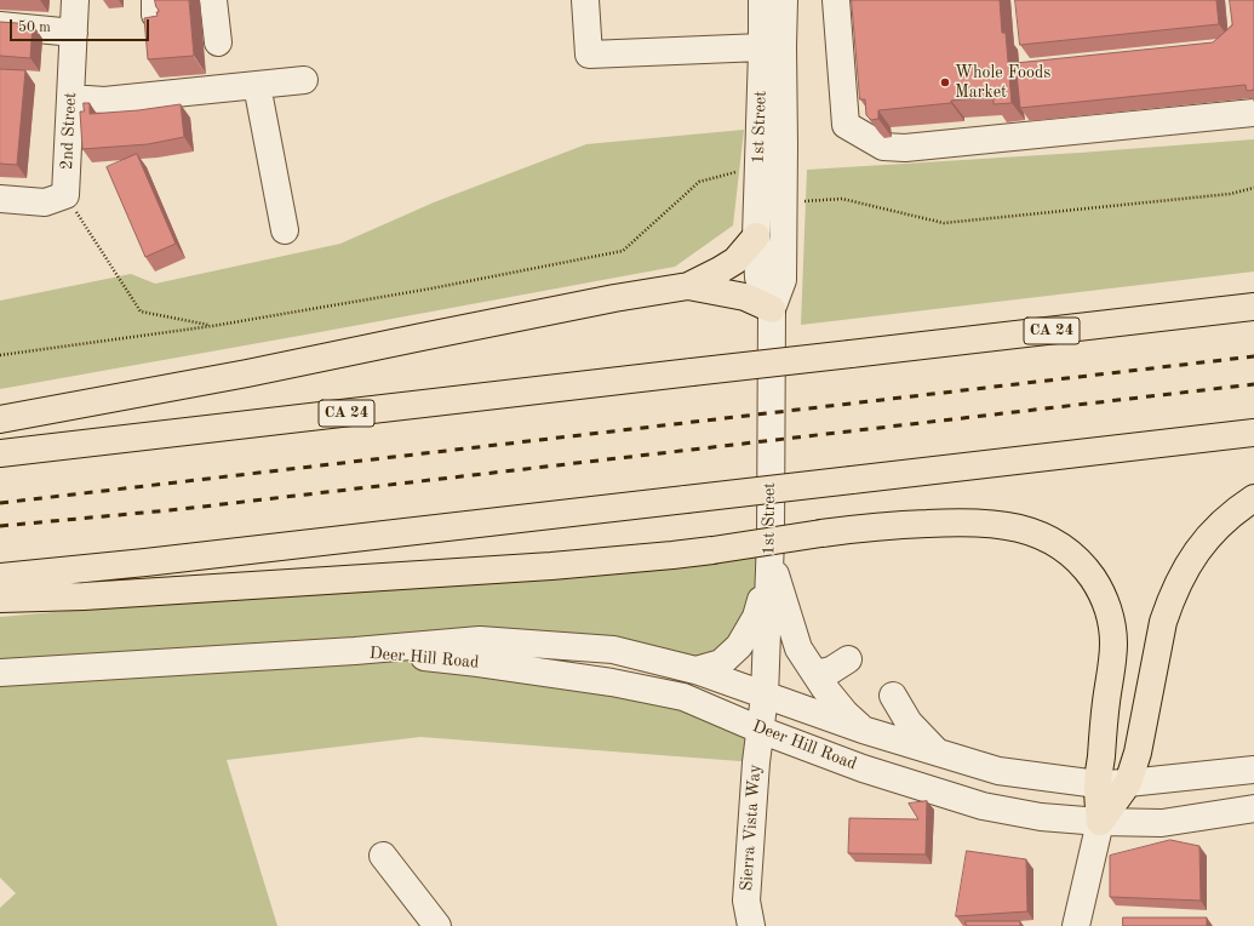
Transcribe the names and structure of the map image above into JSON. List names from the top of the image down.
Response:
{
  "streets": {
    "highway": ["CA 24"],
    "street": [
      "1st Street",
      "2nd Street",
      "Deer Hill Road",
      "Sierra Vista Way"
    ]
  },
  "crossings": [
    ["1st Street", "Deer Hill Road"],
    ["1st Street", "Sierra Vista Way"],
    ["Deer Hill Road", "Sierra Vista Way"]
  ],
  "places": ["Whole Foods Market"],
  "scale_bar": "50 m"
}
